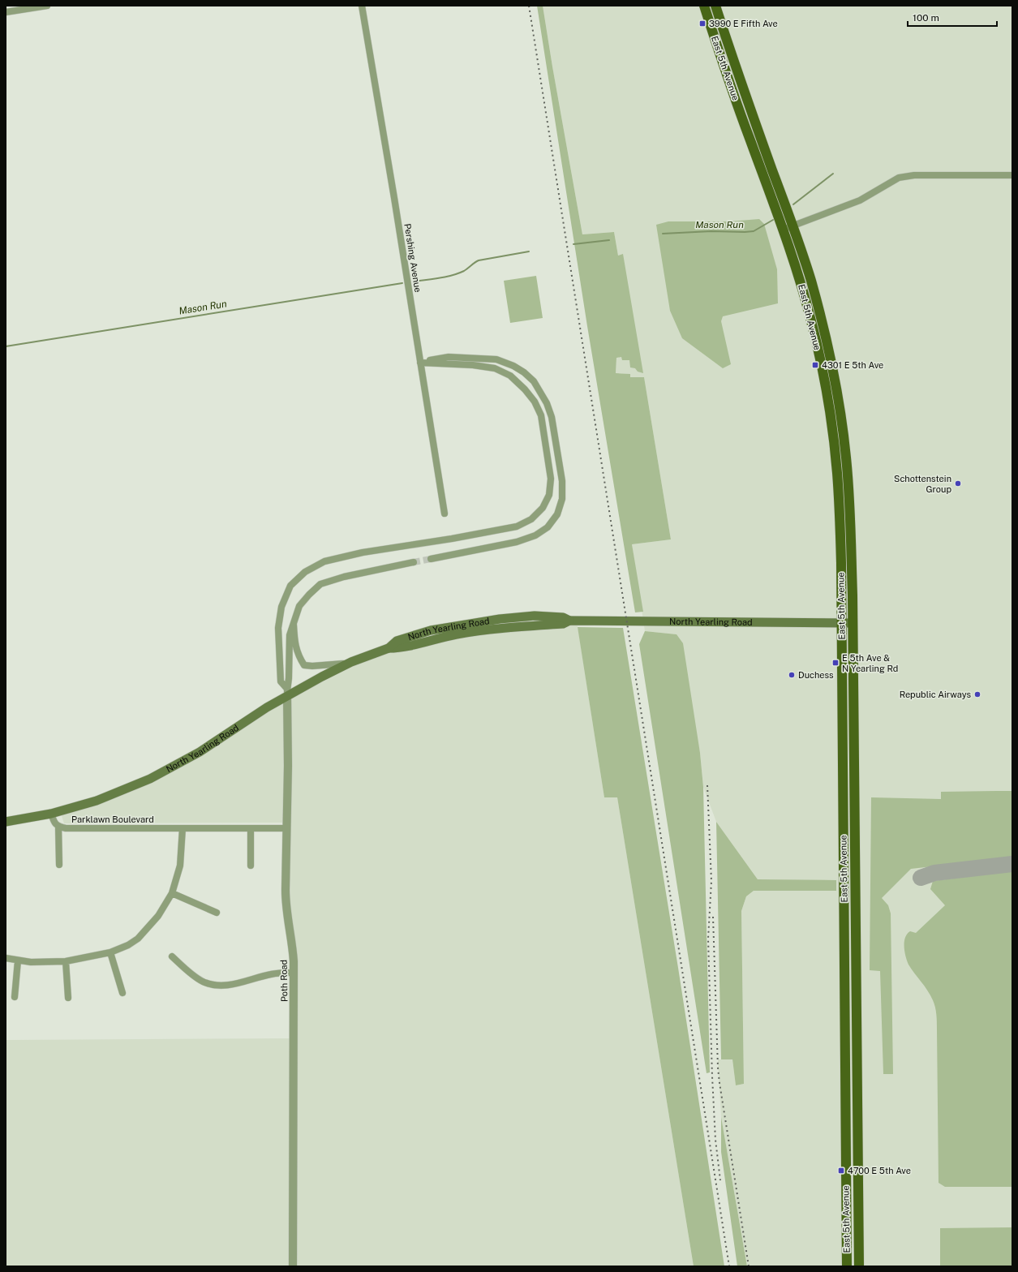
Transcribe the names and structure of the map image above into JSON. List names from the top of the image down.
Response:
{
  "streets": {
    "main road": ["East 5th Avenue", "North Yearling Road"],
    "street": ["Pershing Avenue", "Parklawn Boulevard", "Poth Road"]
  },
  "crossings": [
    ["East 5th Avenue", "North Yearling Road"],
    ["North Yearling Road", "Poth Road"],
    ["Parklawn Boulevard", "Poth Road"]
  ],
  "water": ["Mason Run"],
  "places": {
    "transit": [
      "3990 E Fifth Ave",
      "4301 E 5th Ave",
      "E 5th Ave & N Yearling Rd",
      "4700 E 5th Ave"
    ],
    "other": ["Schottenstein Group", "Duchess", "Republic Airways"]
  },
  "scale_bar": "100 m"
}
